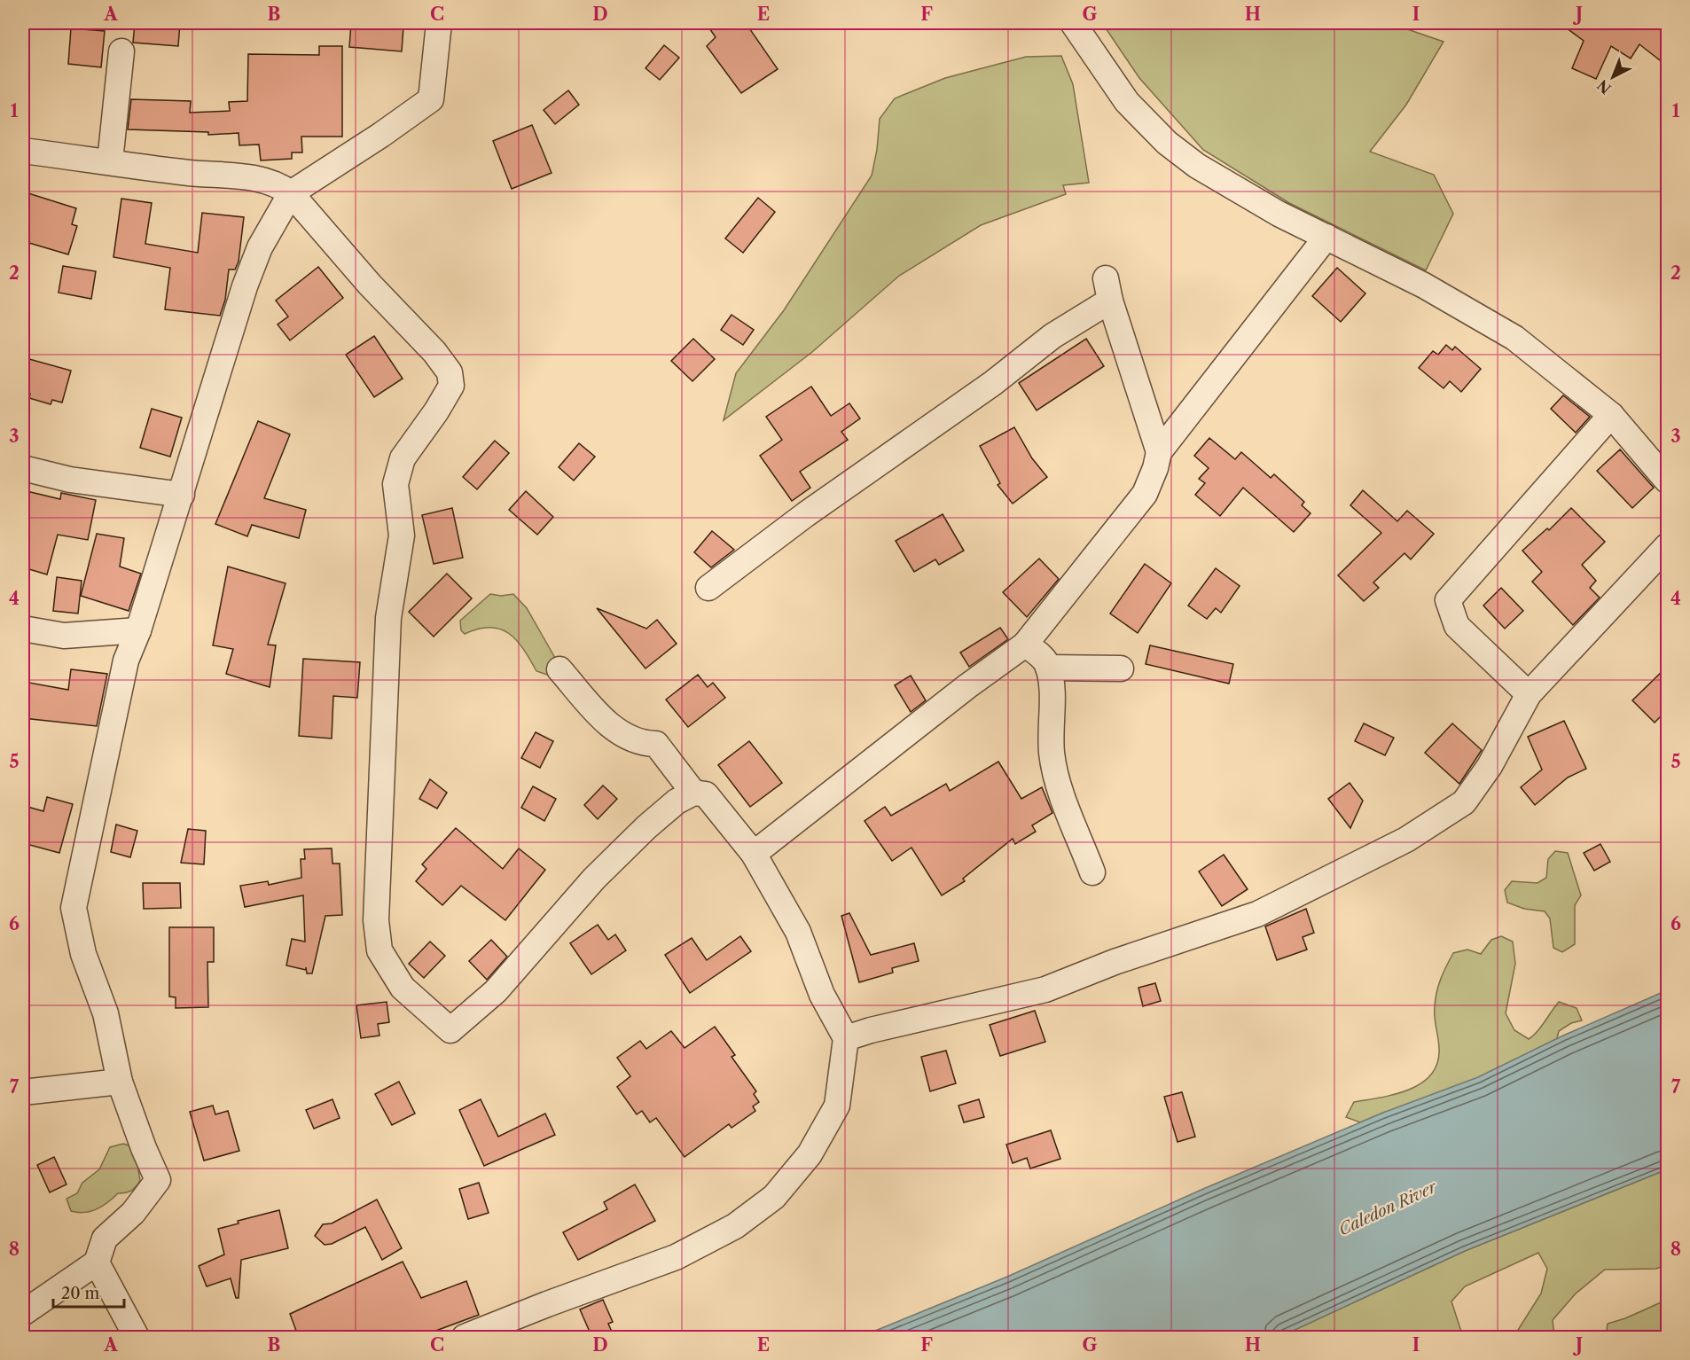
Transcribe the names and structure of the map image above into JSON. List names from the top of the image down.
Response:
{
  "water": ["Caledon River"],
  "scale_bar": "20 m",
  "north": "bottom left",
  "grid": {
    "columns": [
      "A",
      "B",
      "C",
      "D",
      "E",
      "F",
      "G",
      "H",
      "I",
      "J"
    ],
    "rows": [
      "1",
      "2",
      "3",
      "4",
      "5",
      "6",
      "7",
      "8"
    ]
  }
}
